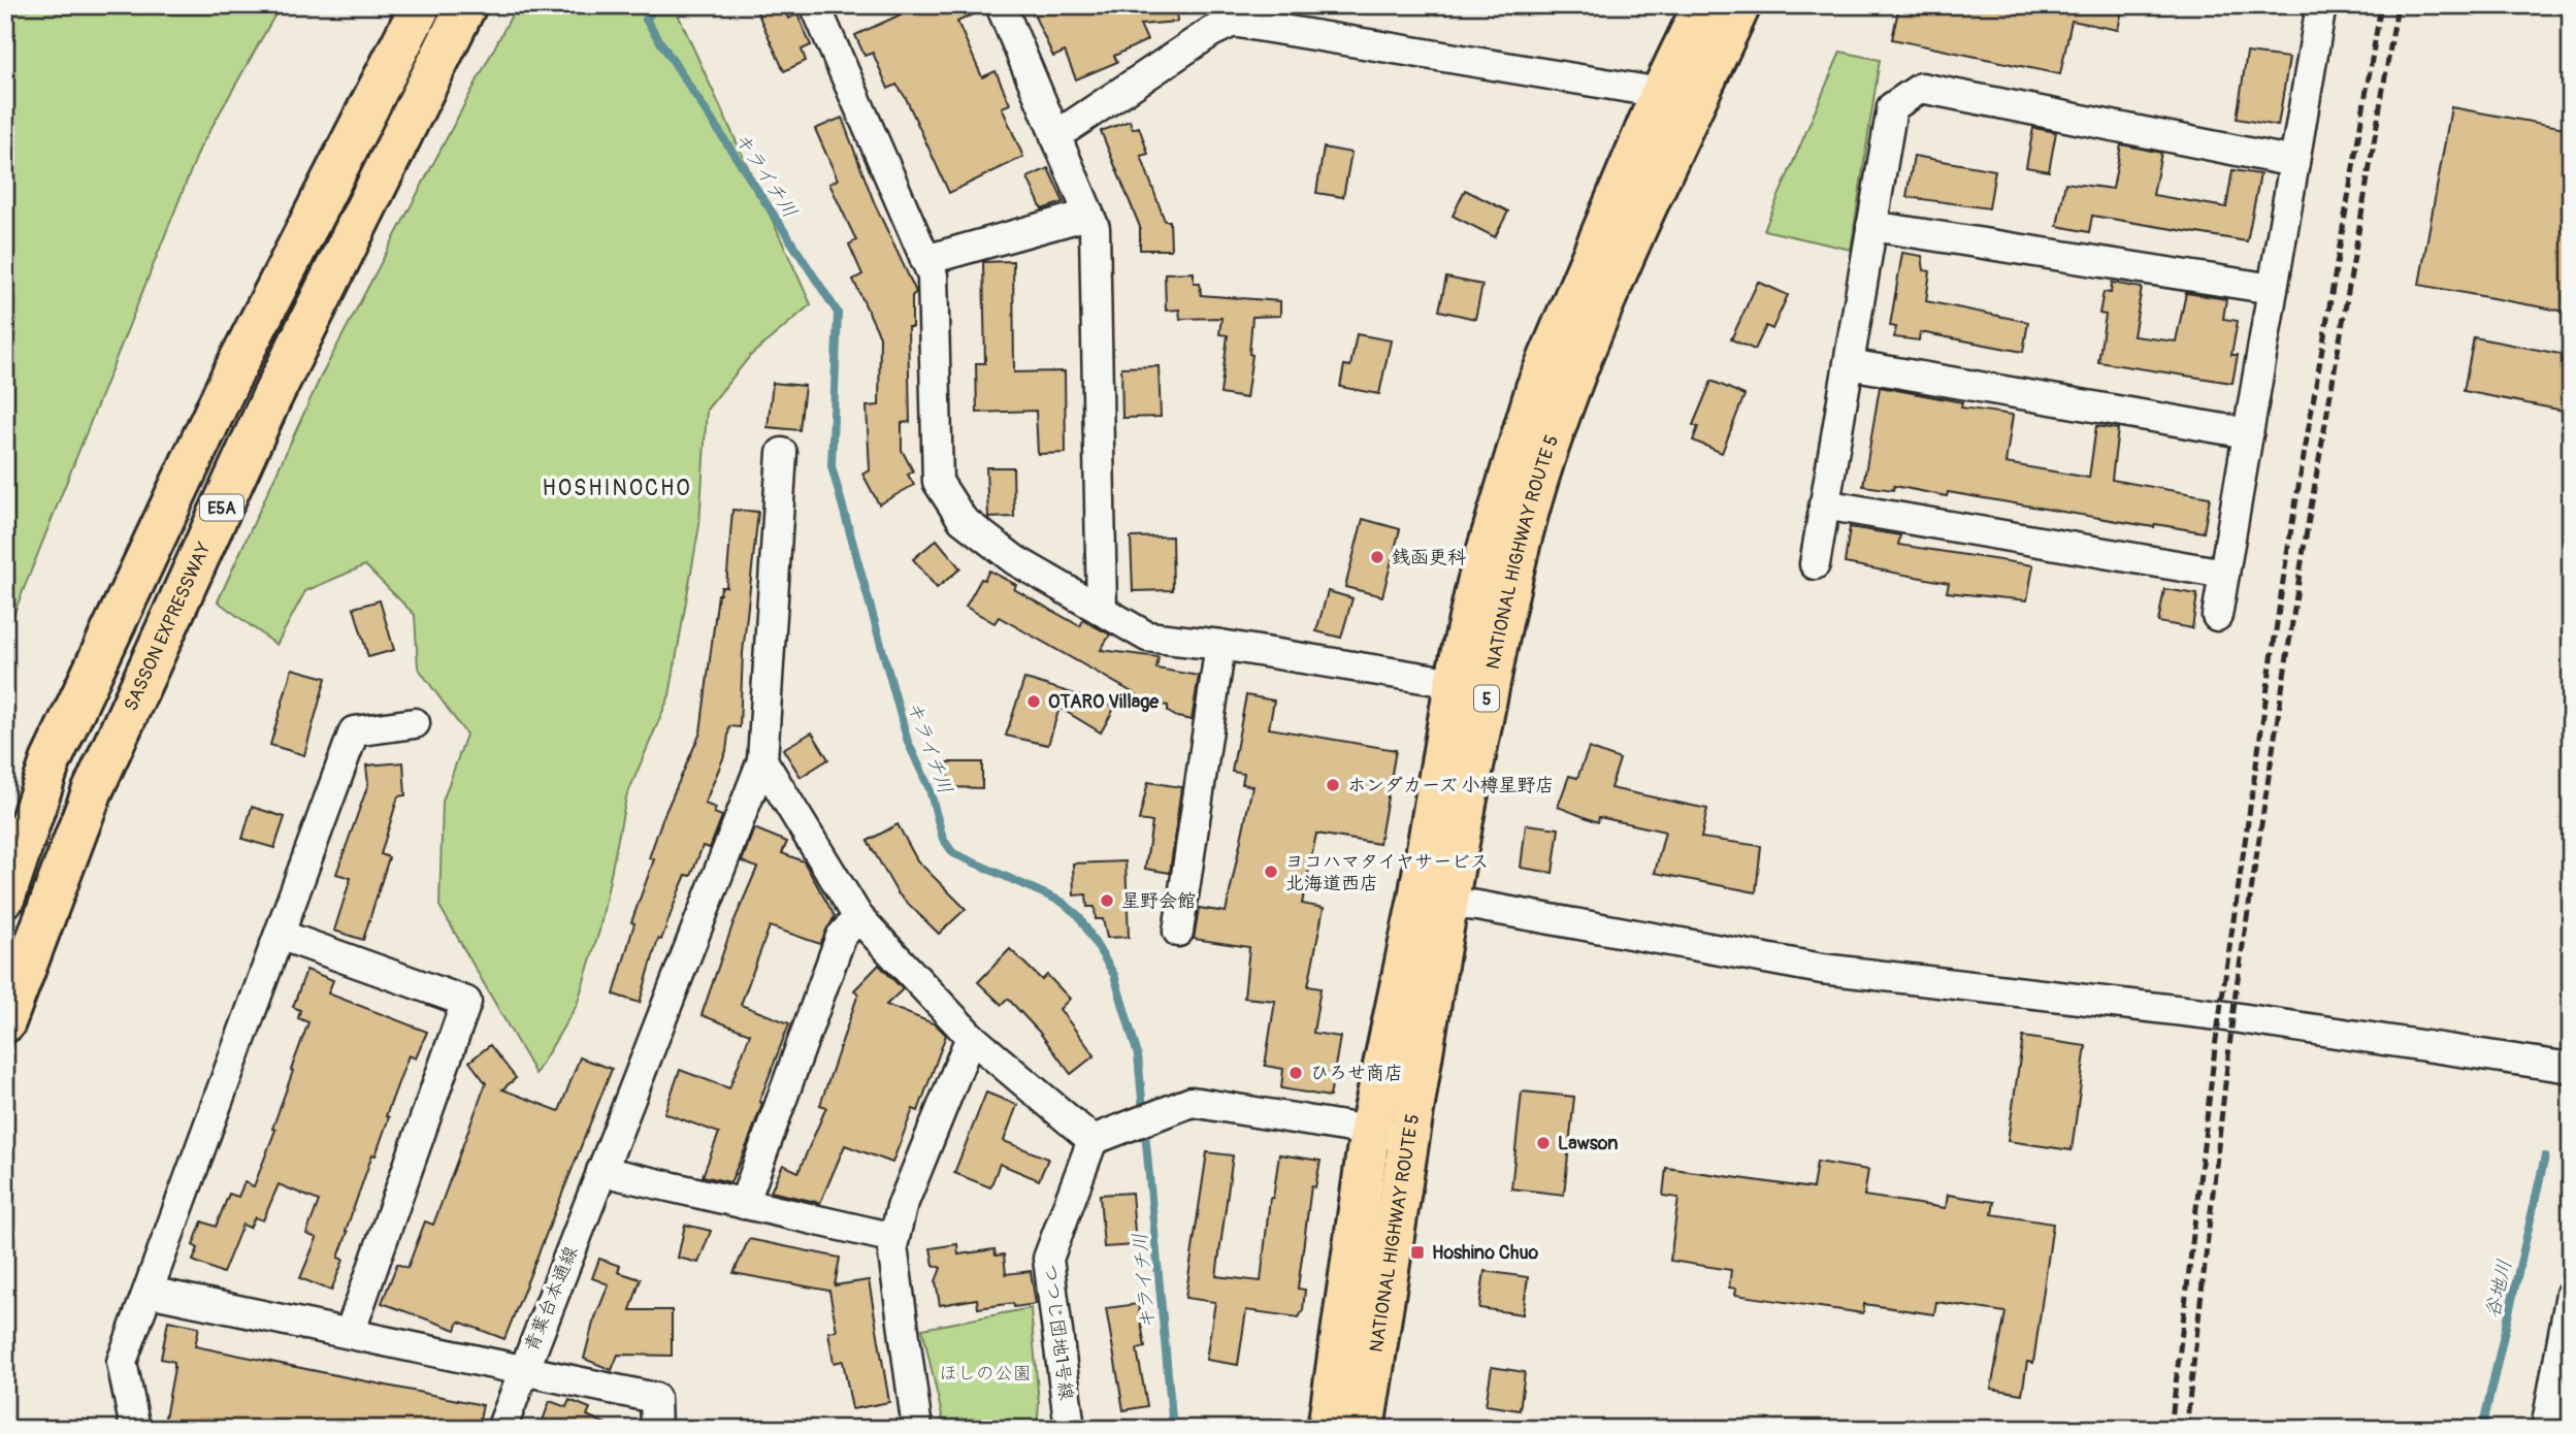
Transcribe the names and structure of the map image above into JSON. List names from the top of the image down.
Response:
{
  "streets": {
    "highway": [
      "E5A",
      "NATIONAL HIGHWAY ROUTE 5",
      "SASSON EXPRESSWAY",
      "5"
    ],
    "street": ["青葉台本通線", "つつじ団地1号線"]
  },
  "districts": ["HOSHINOCHO"],
  "water": ["キライチ川", "谷地川"],
  "parks": ["ほしの公園"],
  "places": {
    "other": [
      "銭函更科",
      "OTARO Village",
      "ホンダカーズ 小樽星野店",
      "ヨコハマタイヤサービス 北海道西店",
      "星野会館",
      "ひろせ商店",
      "Lawson"
    ],
    "transit": ["Hoshino Chuo"]
  }
}
